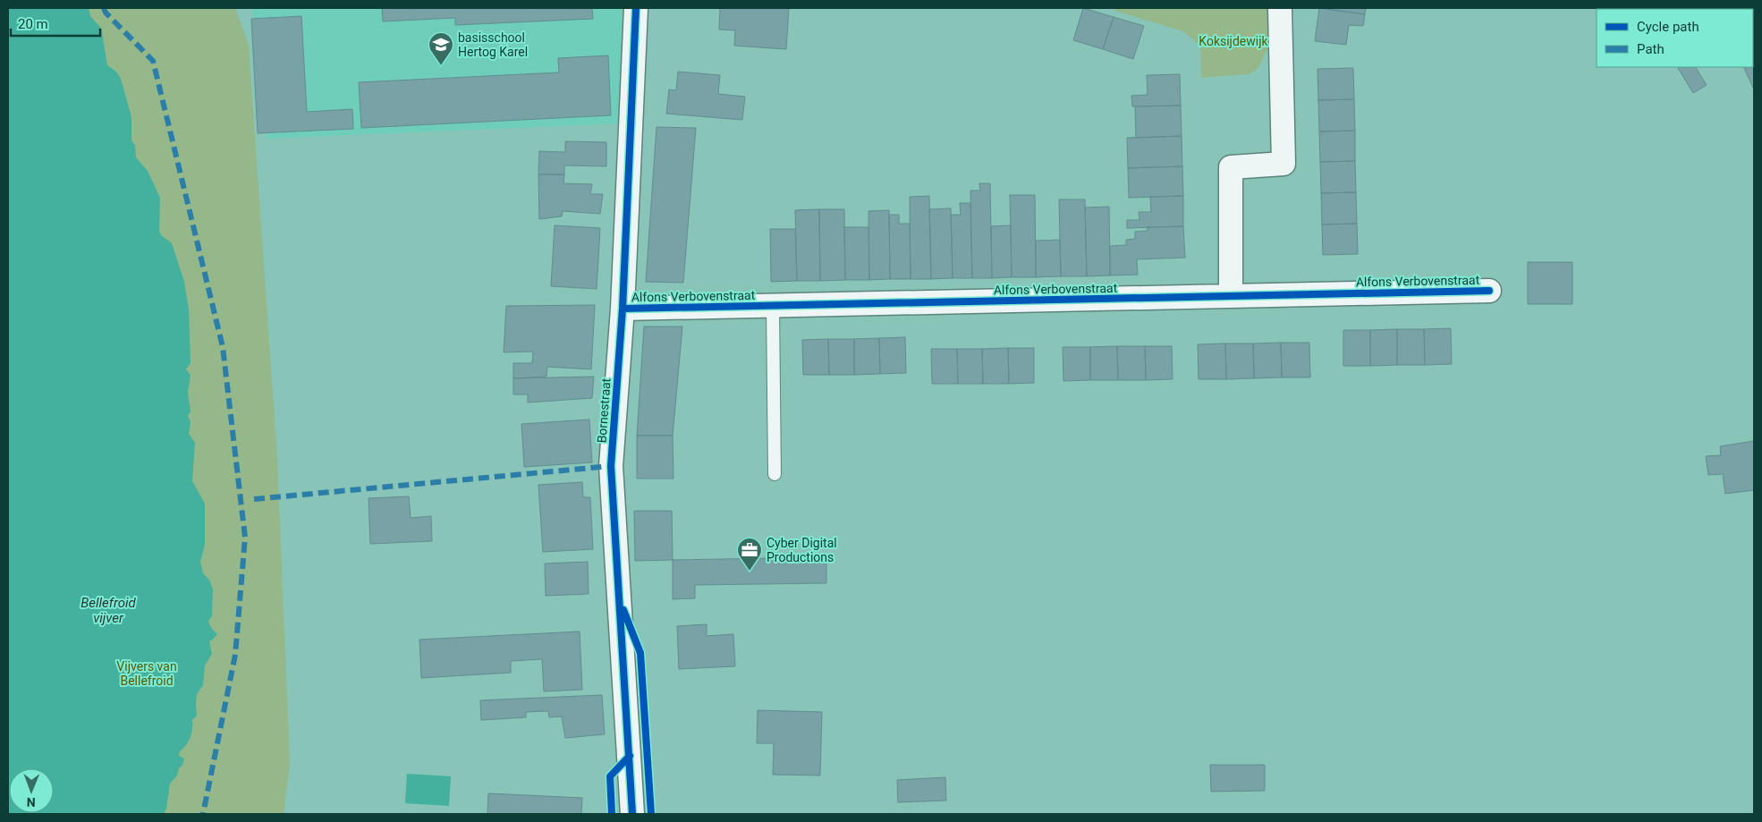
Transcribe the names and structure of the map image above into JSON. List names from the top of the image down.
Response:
{
  "streets": {
    "street": ["Alfons Verbovenstraat", "Bornestraat"]
  },
  "crossings": [
    ["Alfons Verbovenstraat", "Bornestraat"]
  ],
  "water": ["Bellefroid vijver"],
  "parks": ["Koksijdewijk", "Vijvers van Bellefroid"],
  "places": {
    "school or university": ["basisschool Hertog Karel"],
    "office": ["Cyber Digital Productions"]
  },
  "legend": ["Cycle path", "Path"],
  "scale_bar": "20 m",
  "north": "bottom"
}
